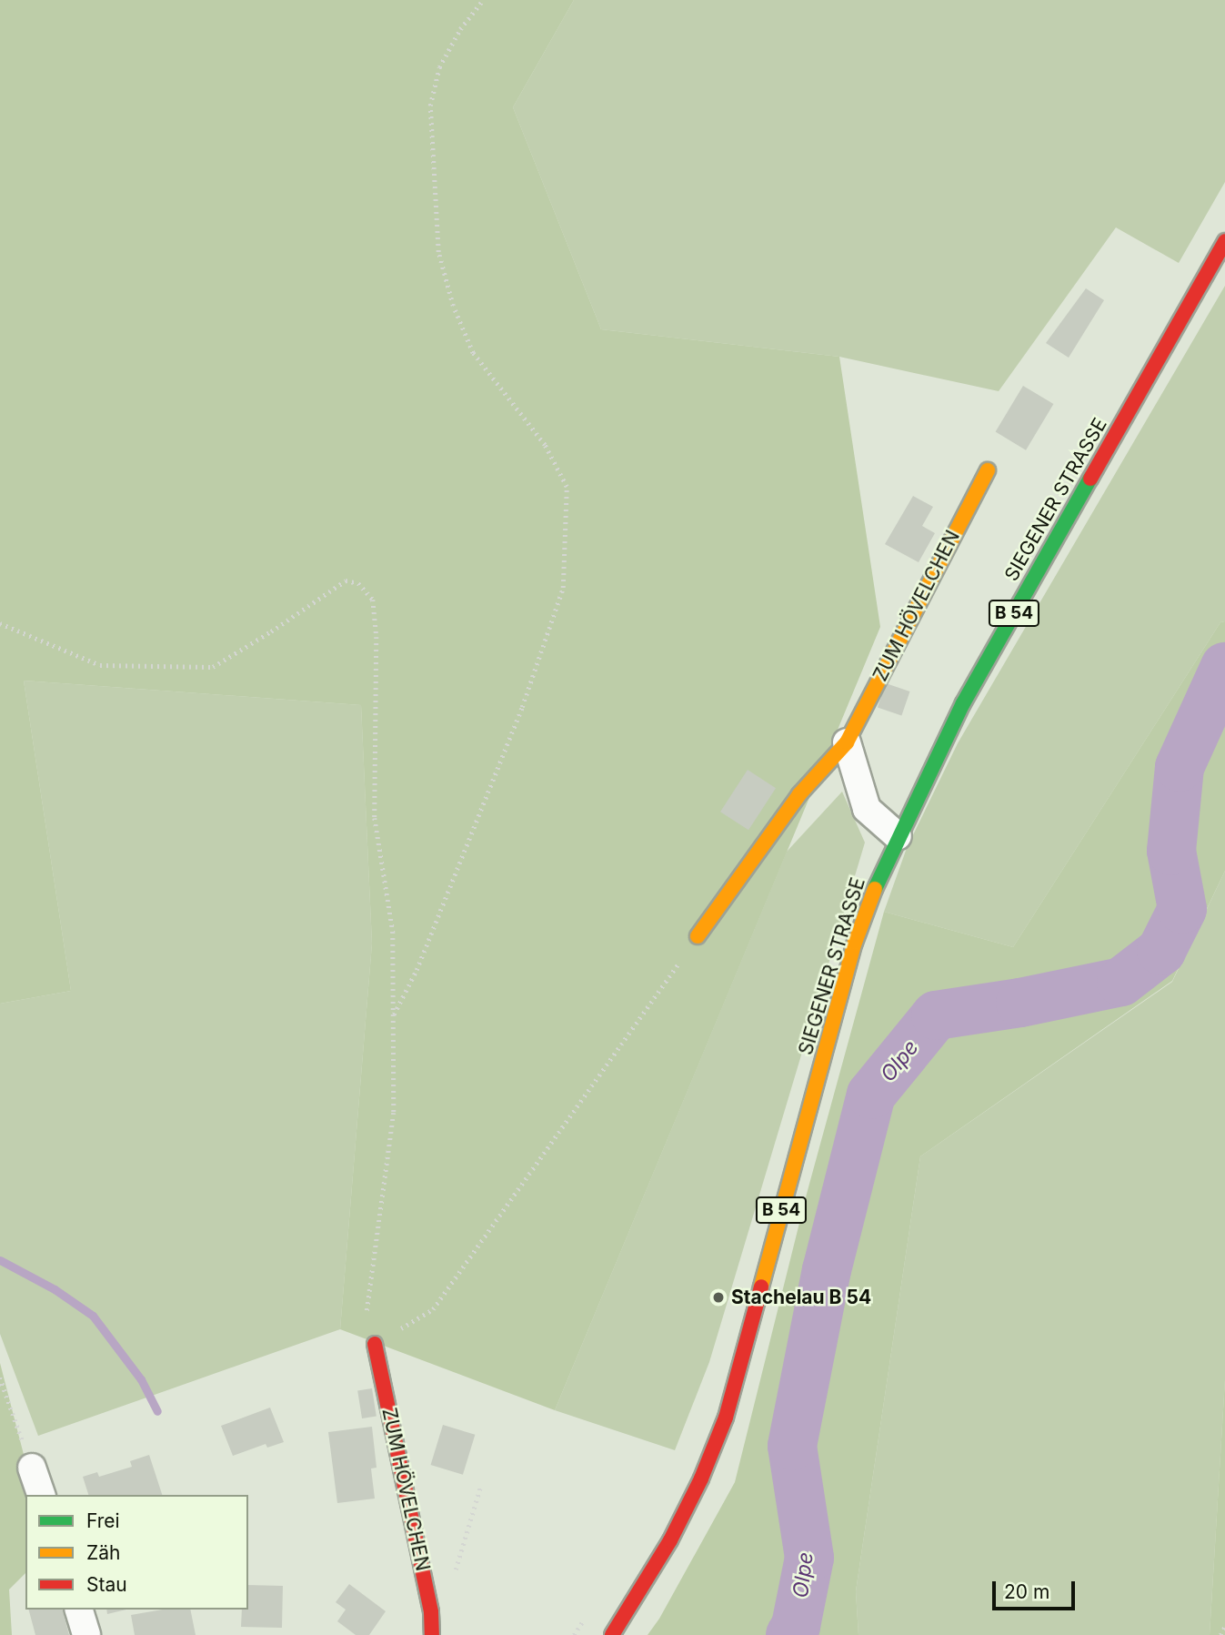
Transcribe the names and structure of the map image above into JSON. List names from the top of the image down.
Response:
{
  "streets": {
    "main road": ["SIEGENER STRASSE", "ZUM HÖVELCHEN", "B 54"]
  },
  "water": ["Olpe"],
  "places": ["Stachelau B 54"],
  "legend": ["Frei", "Zäh", "Stau"],
  "scale_bar": "20 m"
}
